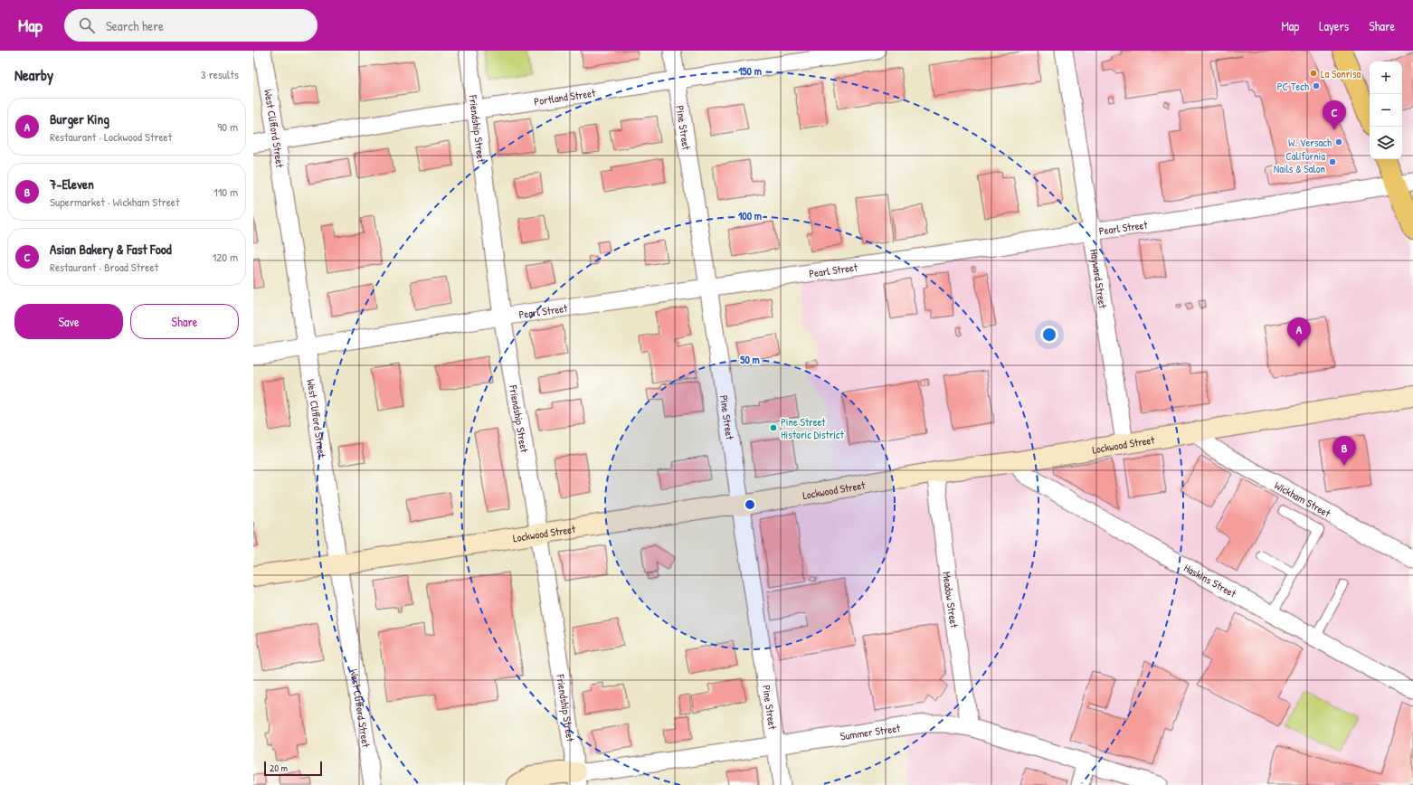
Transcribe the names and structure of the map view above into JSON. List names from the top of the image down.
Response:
{
  "streets": {
    "street": [
      "Portland Street",
      "West Clifford Street",
      "Pine Street",
      "Friendship Street",
      "Pearl Street",
      "Hayward Street",
      "Lockwood Street",
      "Wickham Street",
      "Haskins Street",
      "Meadow Street",
      "Summer Street"
    ]
  },
  "crossings": [
    ["Portland Street", "West Clifford Street"],
    ["Portland Street", "Pine Street"],
    ["Portland Street", "Friendship Street"],
    ["West Clifford Street", "Pearl Street"],
    ["West Clifford Street", "Lockwood Street"],
    ["Pine Street", "Pearl Street"],
    ["Pine Street", "Lockwood Street"],
    ["Pine Street", "Summer Street"],
    ["Friendship Street", "Pearl Street"],
    ["Friendship Street", "Lockwood Street"],
    ["Friendship Street", "Summer Street"],
    ["Pearl Street", "Hayward Street"],
    ["Hayward Street", "Lockwood Street"],
    ["Lockwood Street", "Wickham Street"],
    ["Lockwood Street", "Haskins Street"],
    ["Lockwood Street", "Meadow Street"],
    ["Meadow Street", "Summer Street"]
  ],
  "places": [
    "La Sonrisa",
    "PC Tech",
    "W. Versach",
    "California Nails & Salon",
    "Pine Street Historic District"
  ],
  "scale_bar": "20 m",
  "page": {
    "header": "Map",
    "search": "Search here",
    "nav": ["Map", "Layers", "Share"],
    "heading": ["Nearby", "3 results"],
    "map_buttons": ["+", "−"],
    "list": [
      {
        "mark": "A",
        "name": "Burger King",
        "note": "Restaurant · Lockwood Street",
        "value": "90 m"
      },
      {
        "mark": "B",
        "name": "7-Eleven",
        "note": "Supermarket · Wickham Street",
        "value": "110 m"
      },
      {
        "mark": "C",
        "name": "Asian Bakery & Fast Food",
        "note": "Restaurant · Broad Street",
        "value": "120 m"
      }
    ],
    "pins": ["C", "A", "B"],
    "buttons": ["Save", "Share"],
    "scale": "20 m"
  },
  "rings": ["150 m", "100 m", "50 m"]
}
